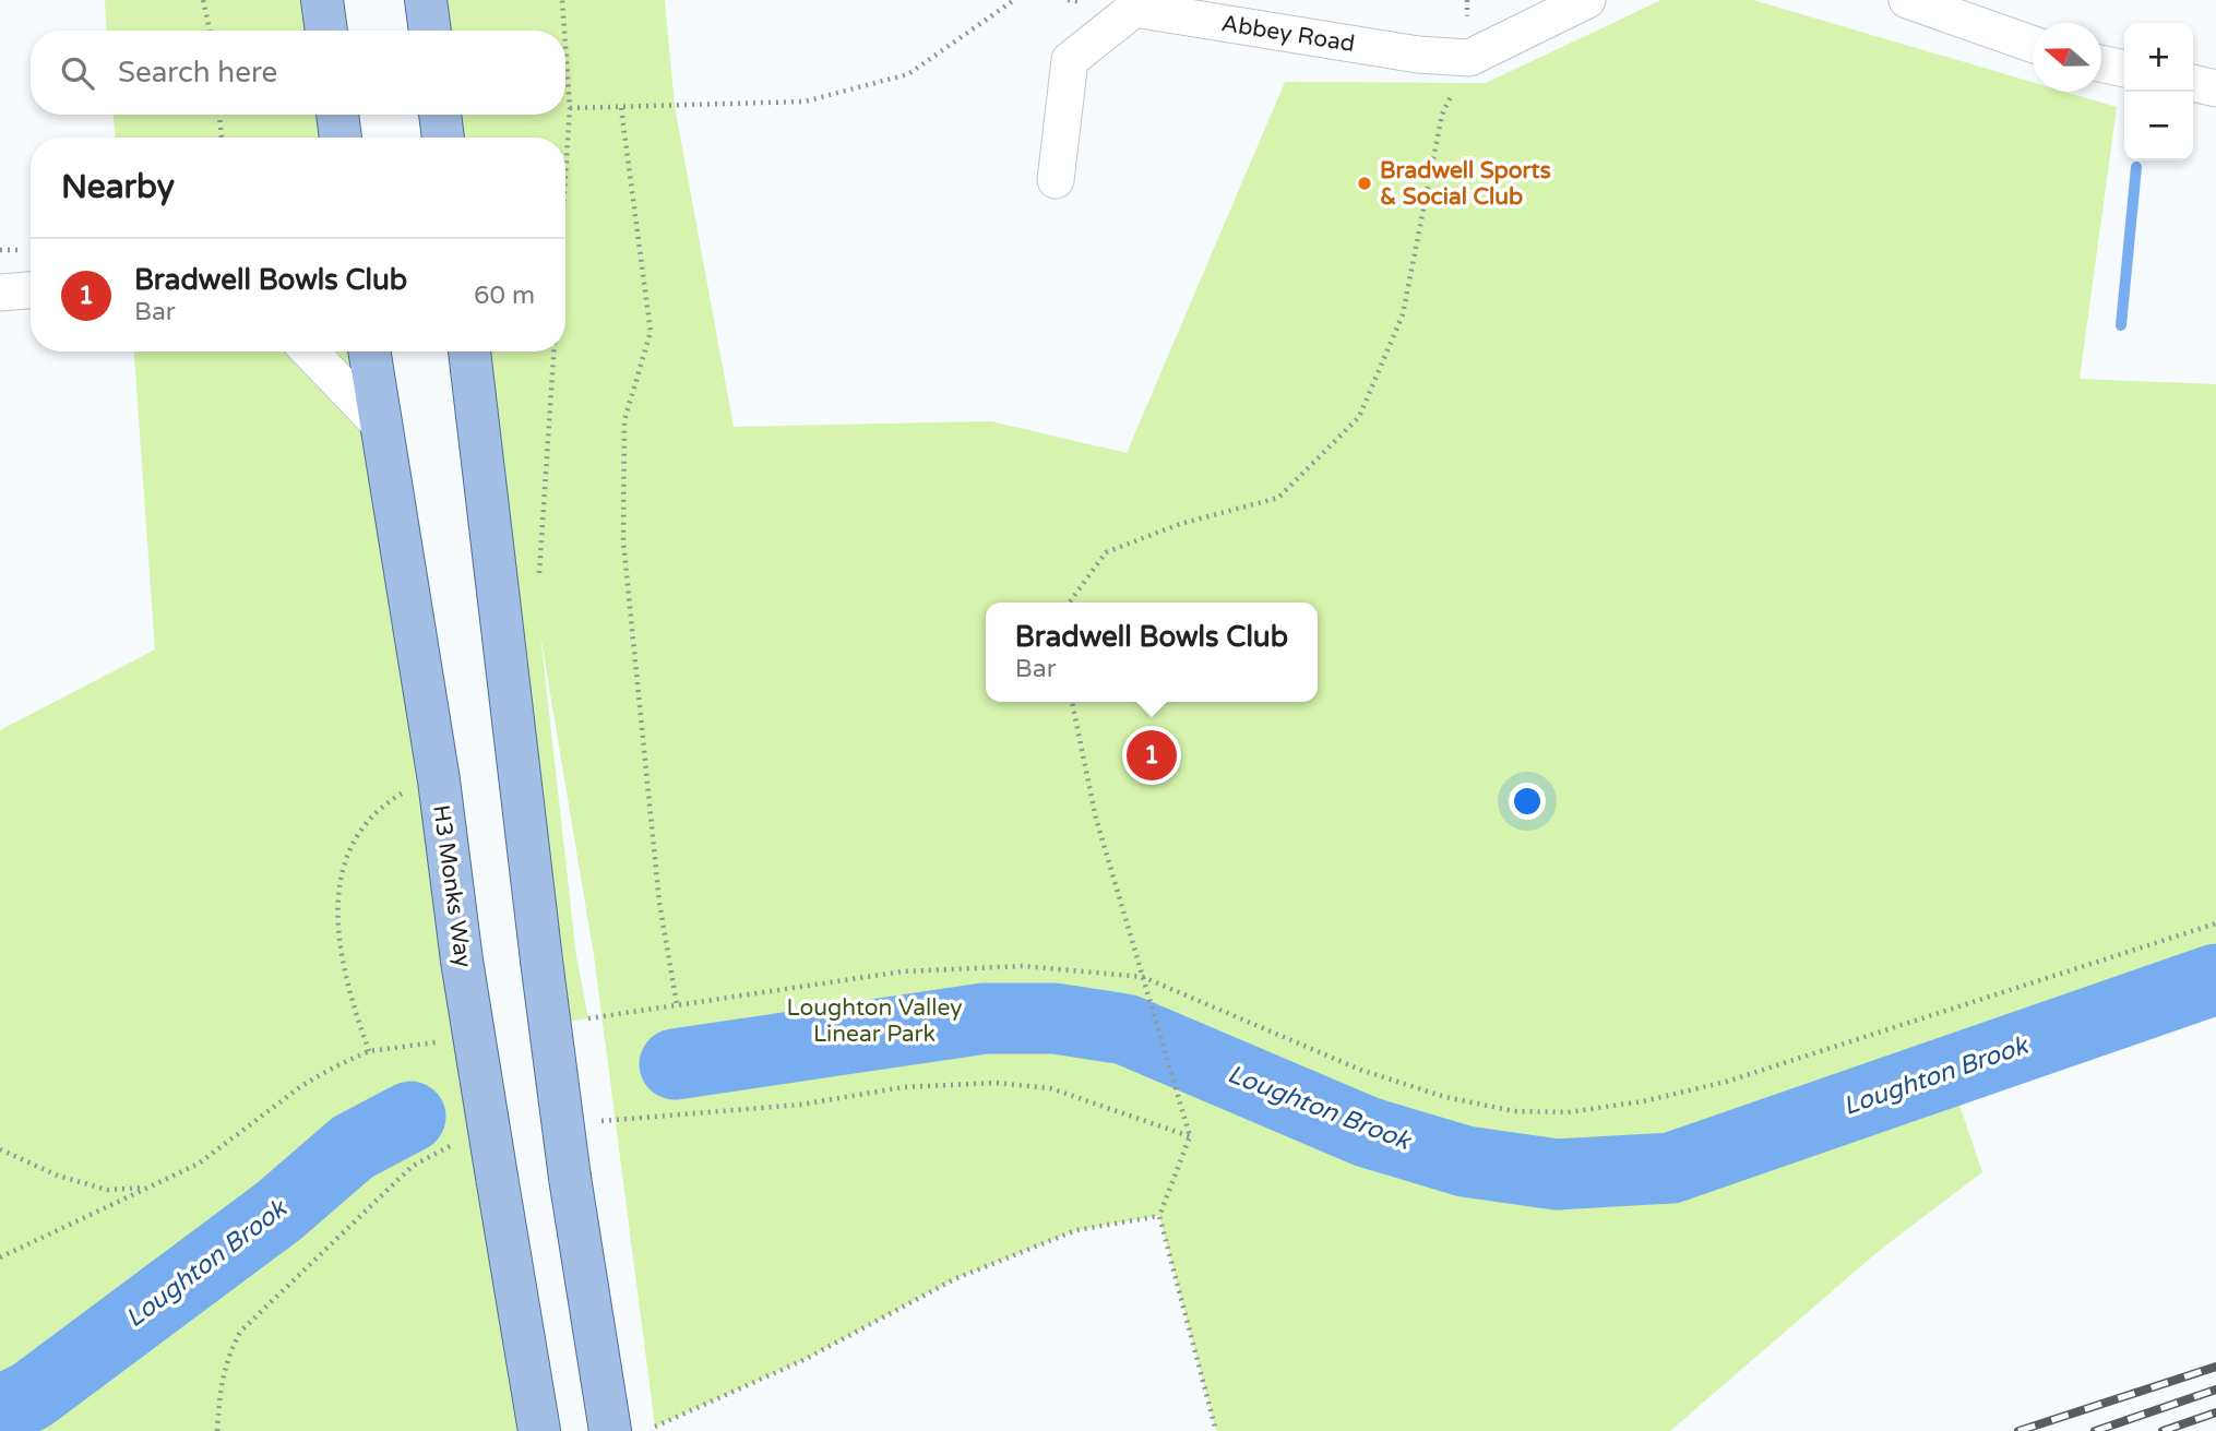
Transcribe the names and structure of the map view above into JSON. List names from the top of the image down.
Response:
{
  "streets": {
    "main road": ["H3 Monks Way"],
    "street": ["Abbey Road"]
  },
  "water": ["Loughton Brook"],
  "parks": ["Loughton Valley Linear Park"],
  "places": ["Bradwell Sports & Social Club"],
  "north": "left",
  "page": {
    "map_buttons": ["+", "−"],
    "search": "Search here",
    "heading": "Nearby",
    "list": [
      {
        "mark": "1",
        "name": "Bradwell Bowls Club",
        "note": "Bar",
        "value": "60 m"
      }
    ],
    "popup": ["Bradwell Bowls Club", "Bar"],
    "pins": "1"
  }
}
